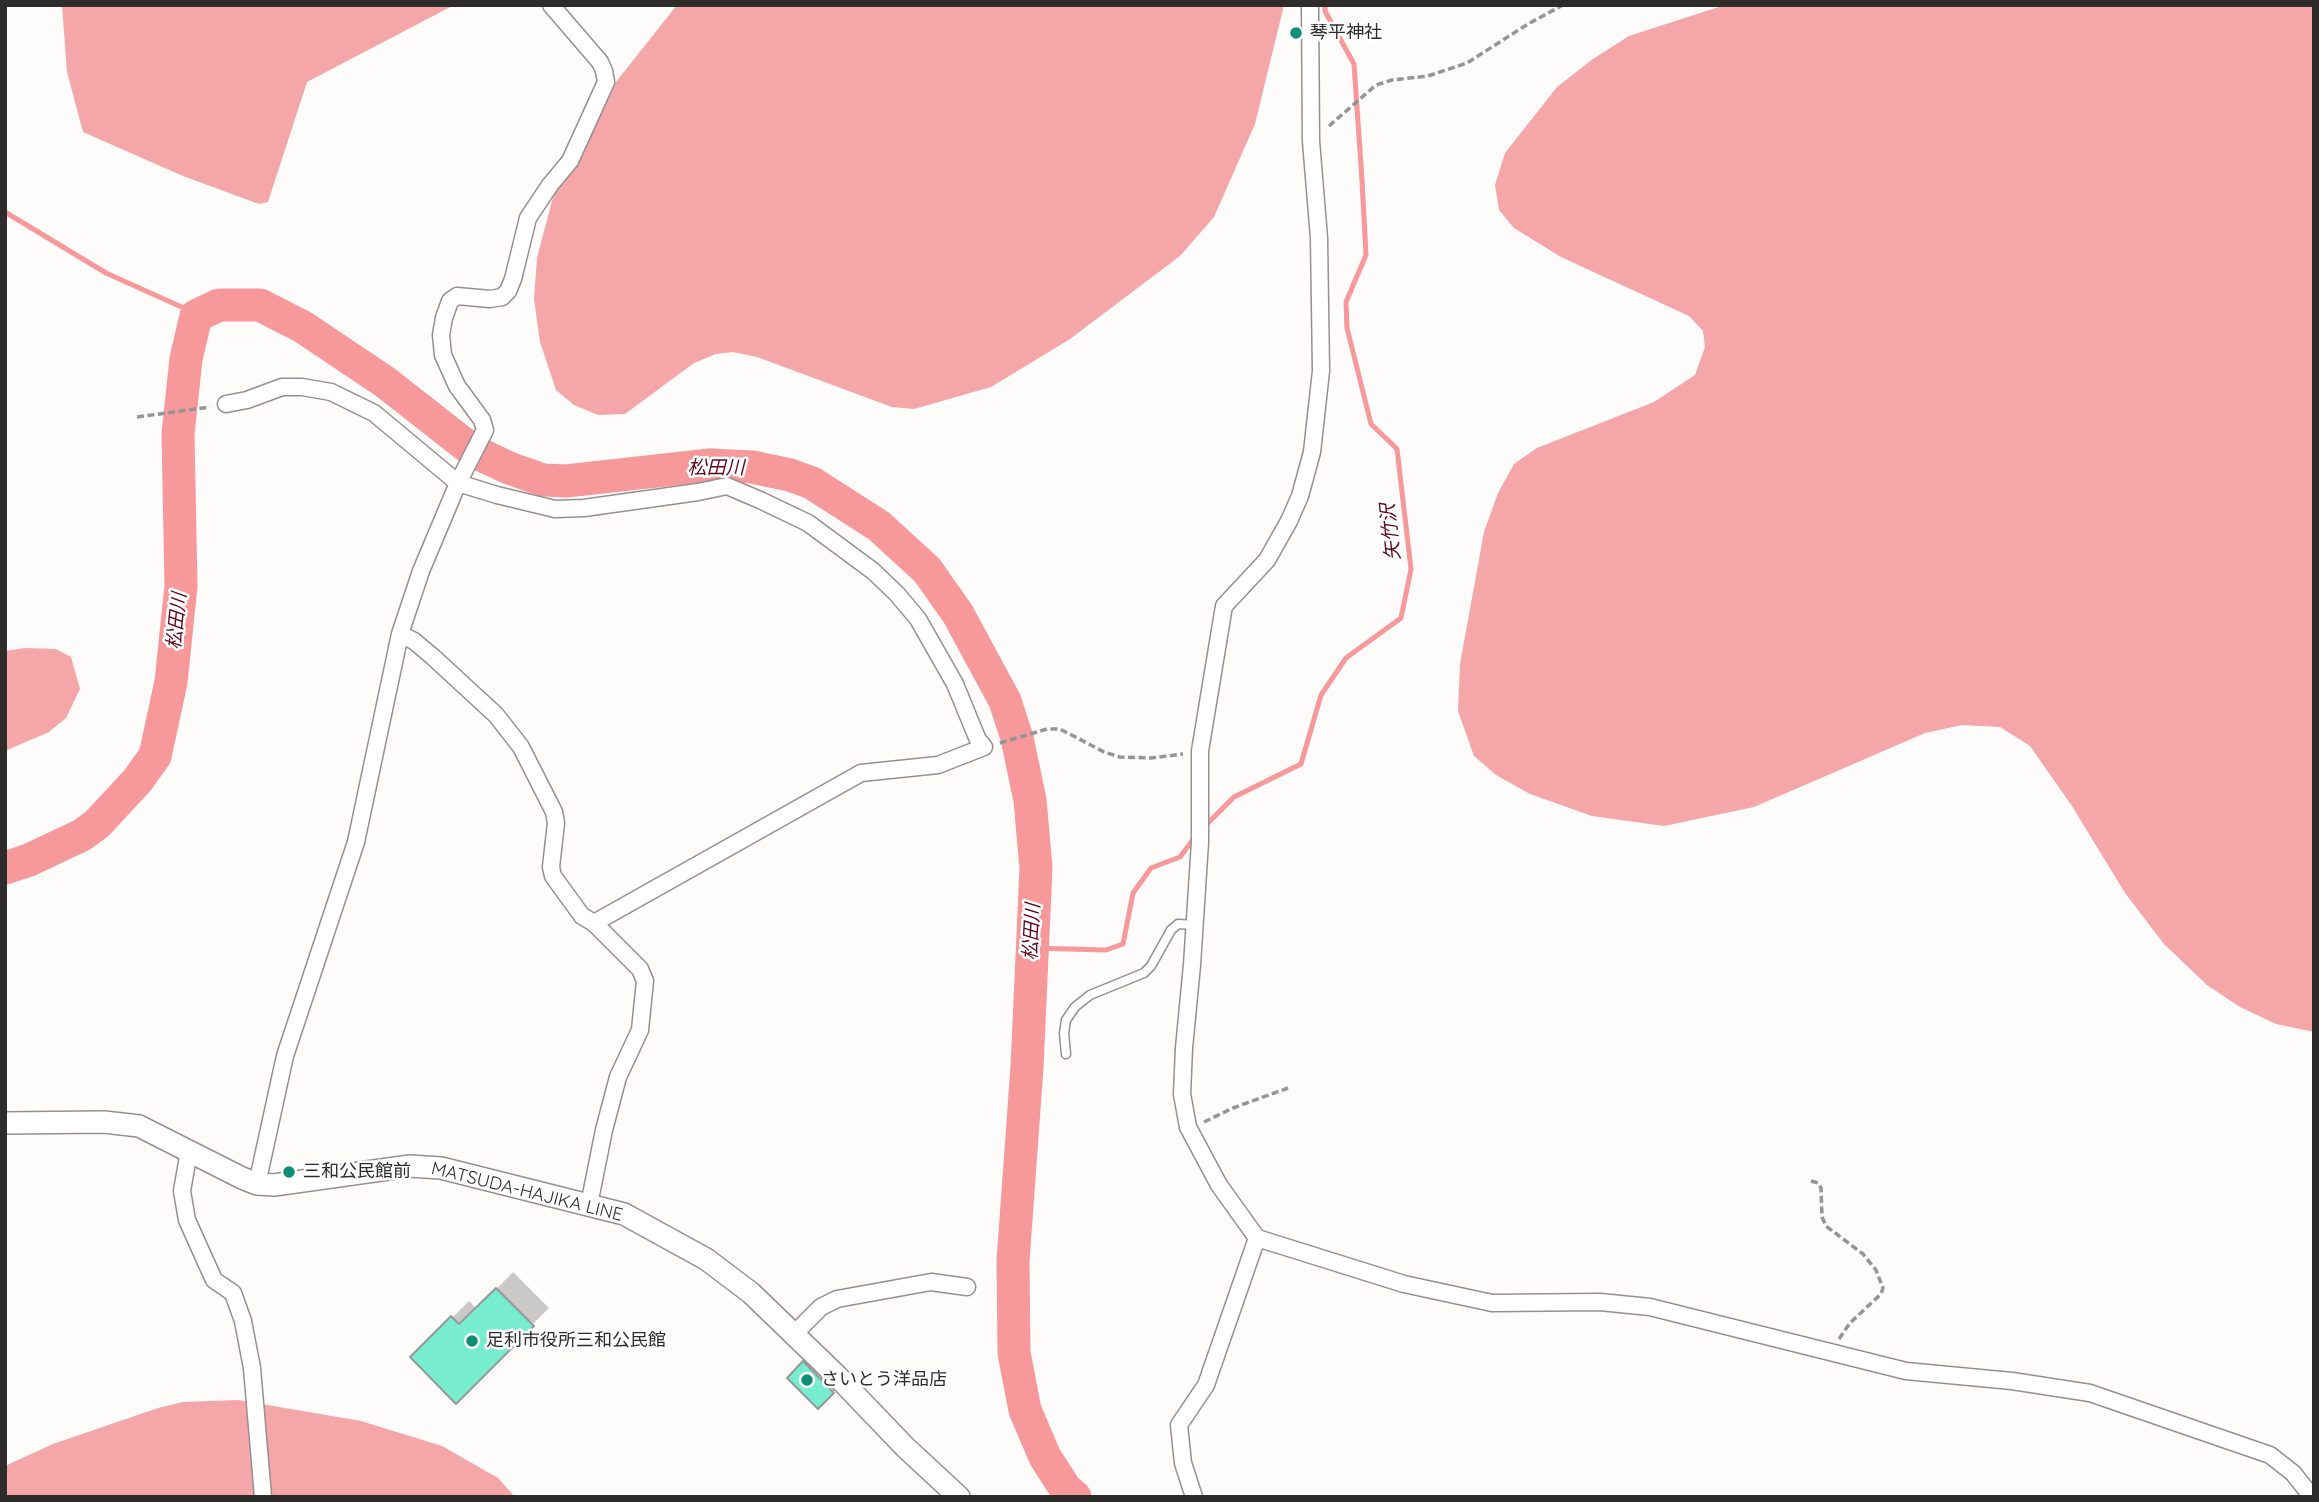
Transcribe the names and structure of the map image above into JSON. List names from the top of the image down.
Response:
{
  "streets": {
    "main road": ["MATSUDA-HAJIKA LINE"]
  },
  "water": ["松田川", "矢竹沢"],
  "places": [
    "琴平神社",
    "三和公民館前",
    "足利市役所三和公民館",
    "さいとう洋品店"
  ]
}
